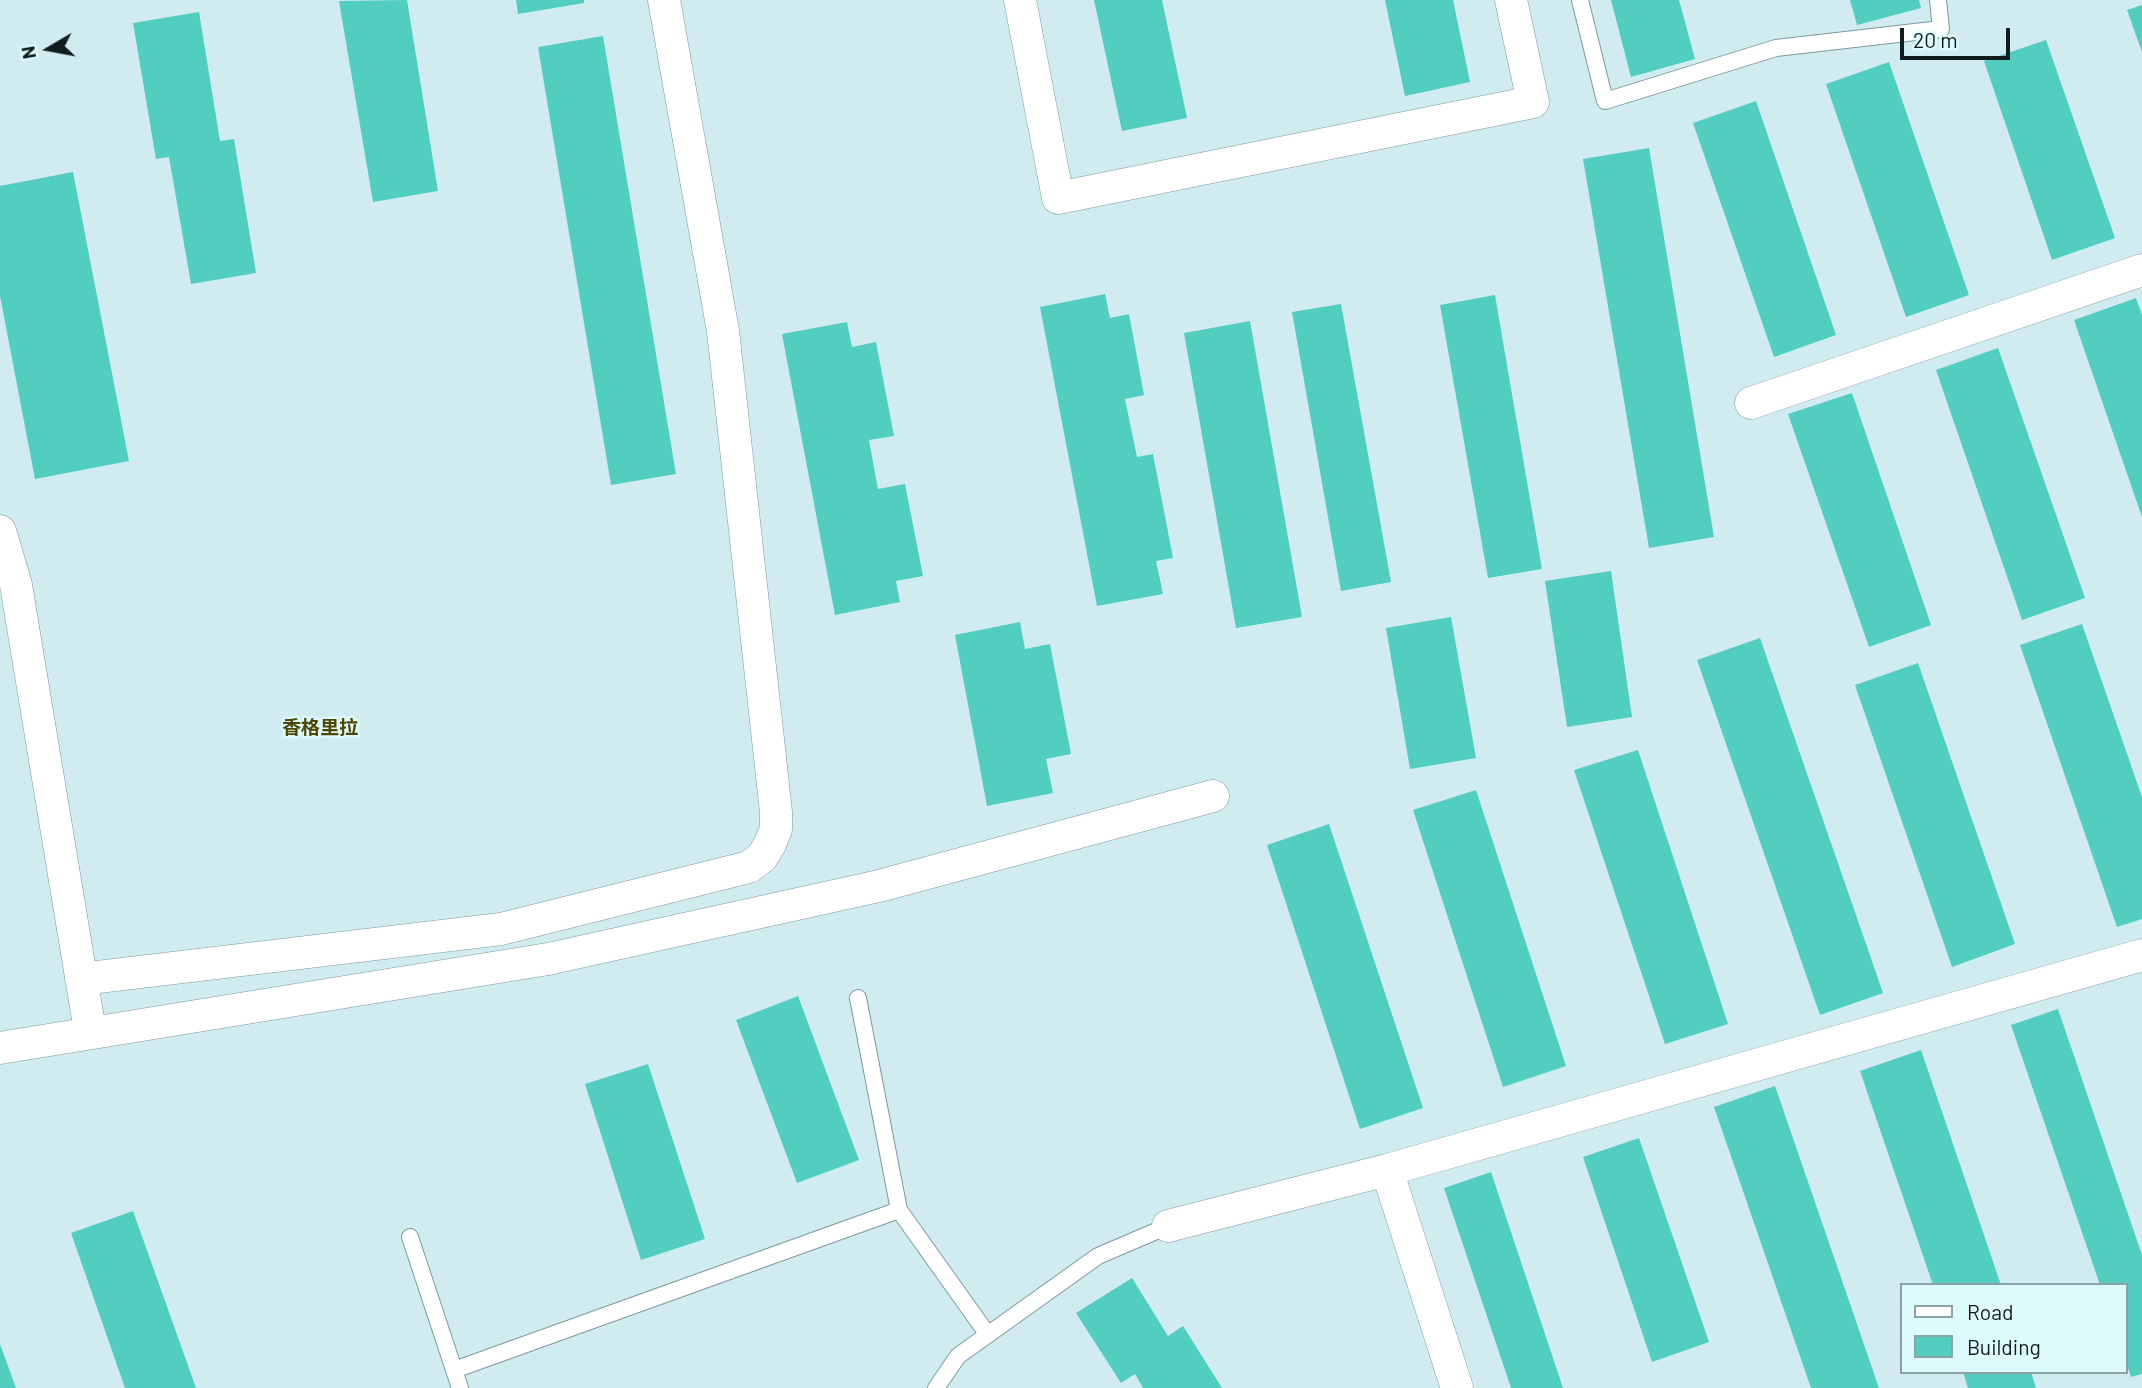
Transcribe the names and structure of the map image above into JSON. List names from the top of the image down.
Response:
{
  "districts": ["香格里拉"],
  "legend": ["Road", "Building"],
  "scale_bar": "20 m",
  "north": "left"
}
